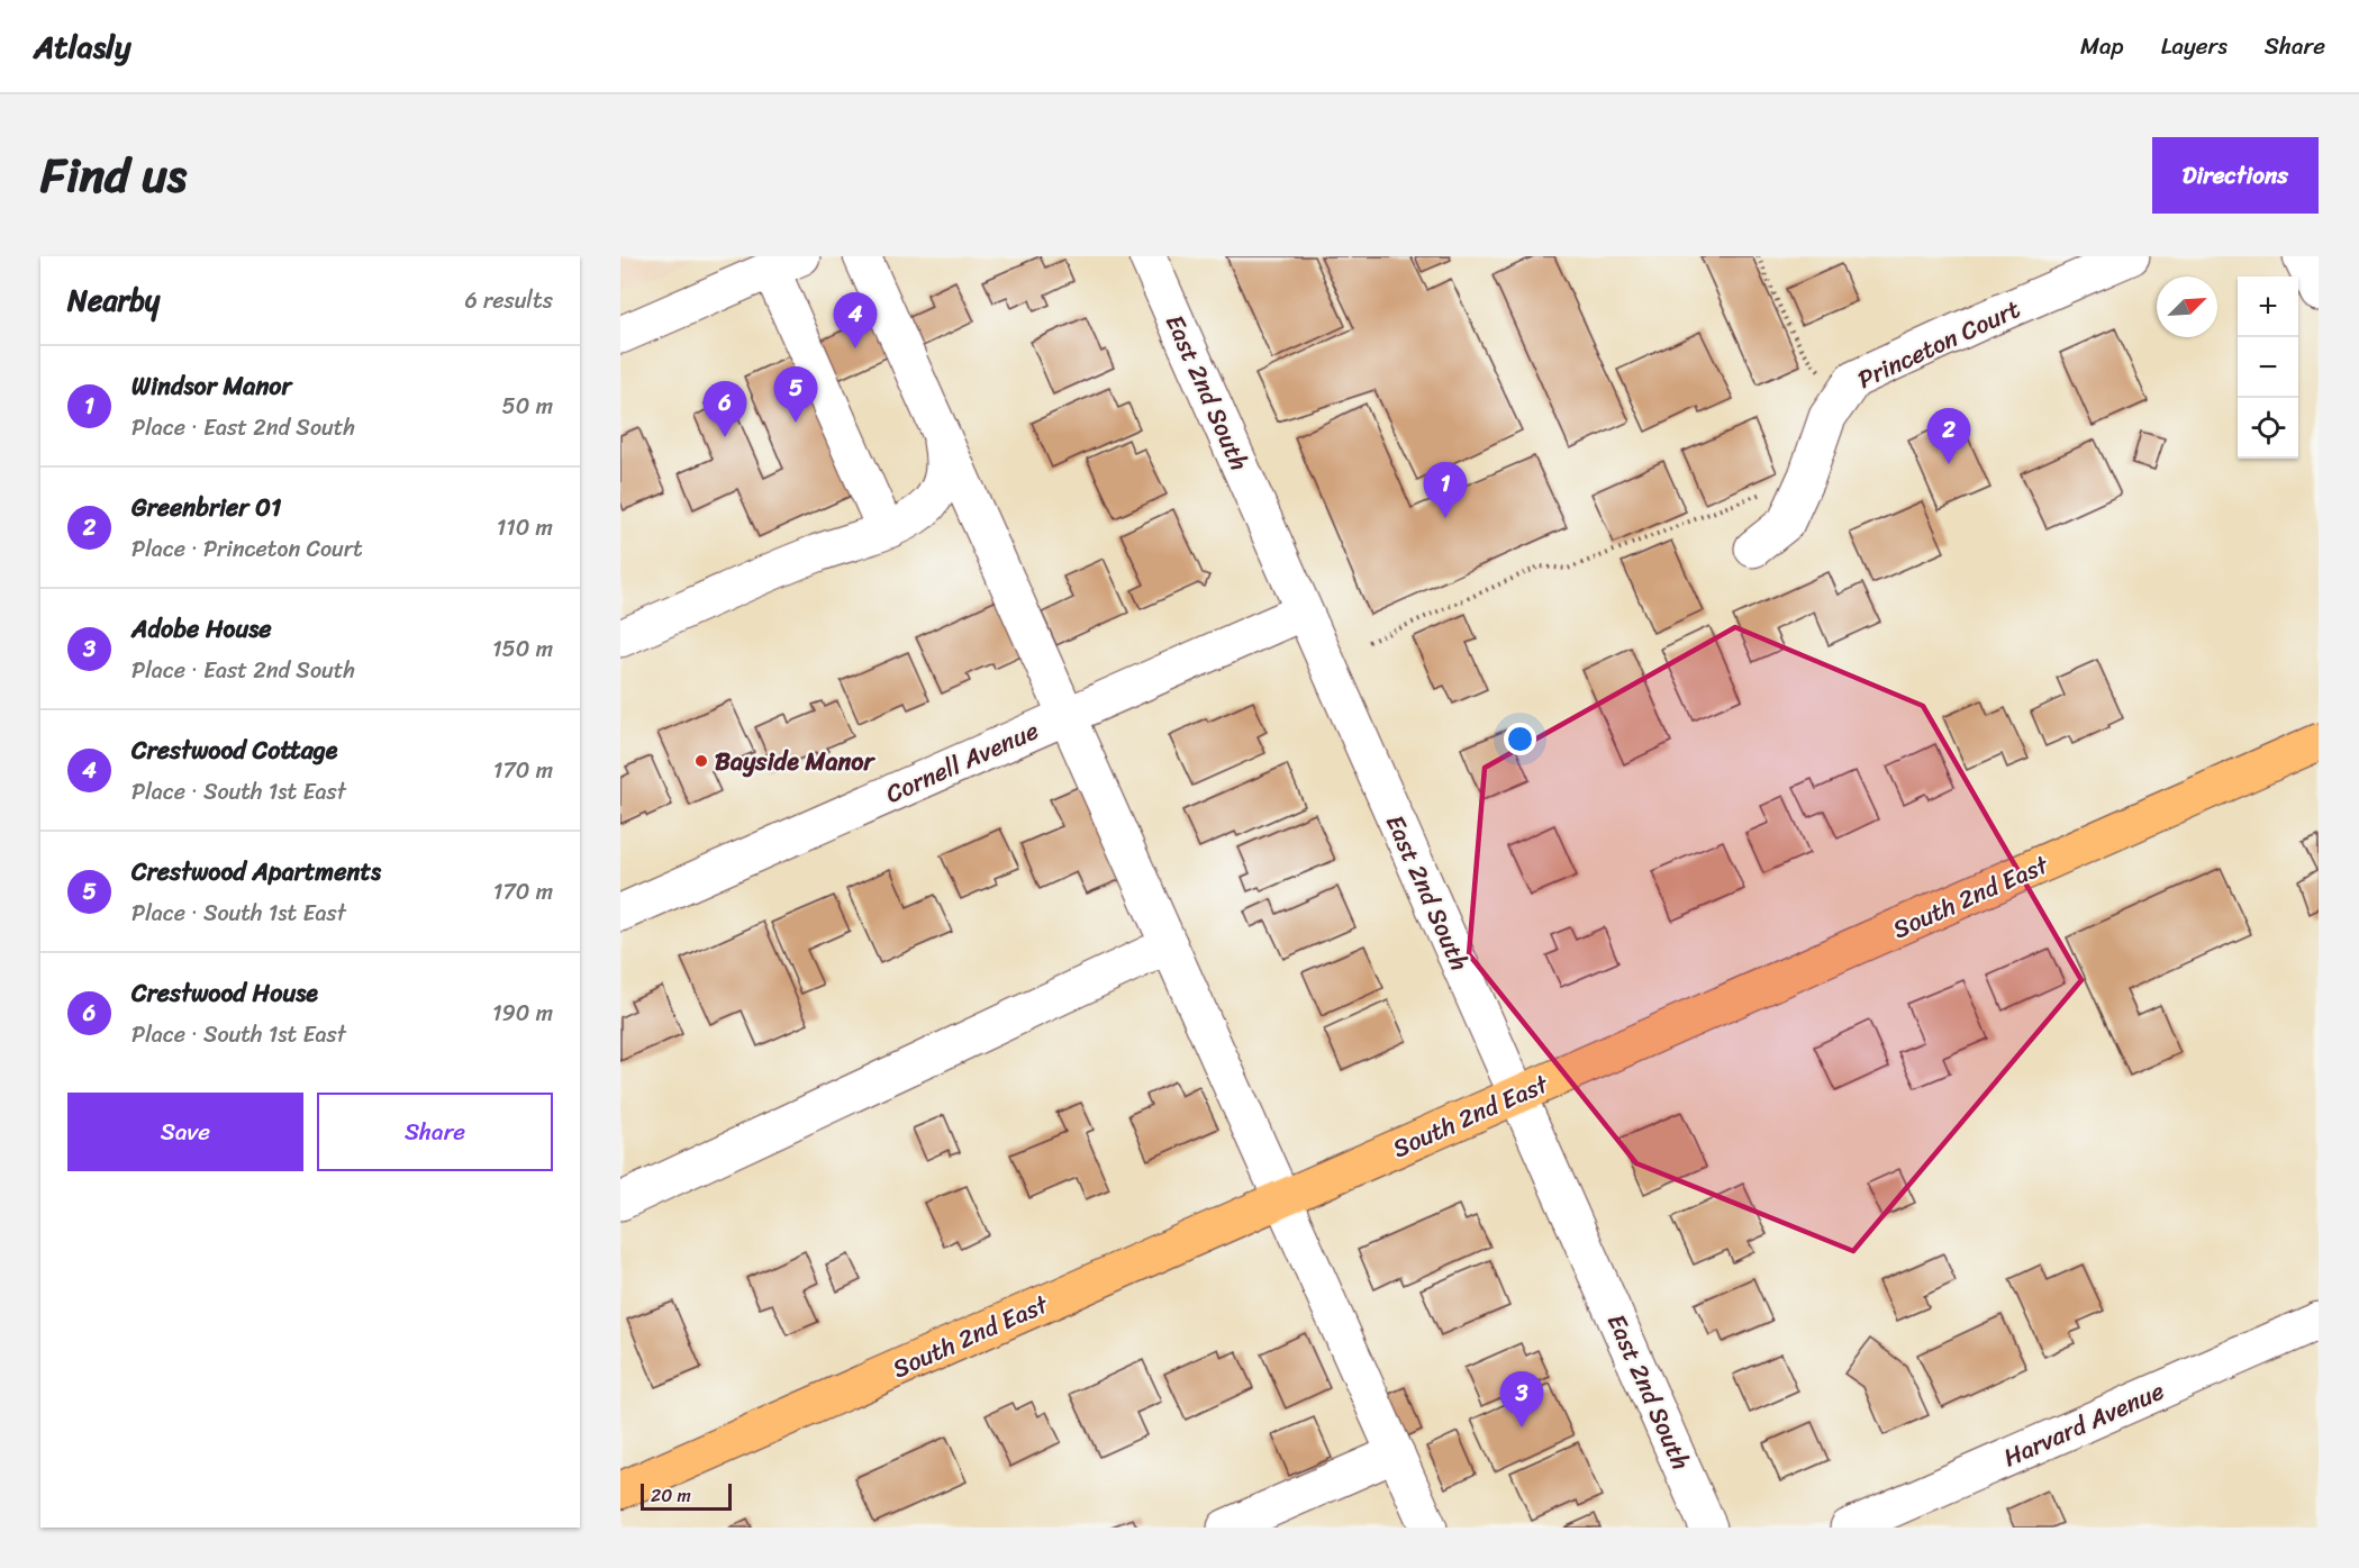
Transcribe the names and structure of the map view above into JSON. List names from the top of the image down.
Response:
{
  "streets": {
    "main road": ["South 2nd East"],
    "street": [
      "Princeton Court",
      "East 2nd South",
      "Cornell Avenue",
      "Harvard Avenue"
    ]
  },
  "crossings": [
    ["East 2nd South", "Cornell Avenue"],
    ["East 2nd South", "South 2nd East"]
  ],
  "places": ["Bayside Manor"],
  "scale_bar": "20 m",
  "north": "top right",
  "page": {
    "header": "Atlasly",
    "nav": ["Map", "Layers", "Share"],
    "title": "Find us",
    "buttons": [
      "Directions",
      ["Save", "Share"]
    ],
    "heading": ["Nearby", "6 results"],
    "map_buttons": ["+", "−"],
    "pins": [
      "4",
      "5",
      "6",
      "2",
      "1",
      "3"
    ],
    "list": [
      {
        "mark": "1",
        "name": "Windsor Manor",
        "note": "Place · East 2nd South",
        "value": "50 m"
      },
      {
        "mark": "2",
        "name": "Greenbrier 01",
        "note": "Place · Princeton Court",
        "value": "110 m"
      },
      {
        "mark": "3",
        "name": "Adobe House",
        "note": "Place · East 2nd South",
        "value": "150 m"
      },
      {
        "mark": "4",
        "name": "Crestwood Cottage",
        "note": "Place · South 1st East",
        "value": "170 m"
      },
      {
        "mark": "5",
        "name": "Crestwood Apartments",
        "note": "Place · South 1st East",
        "value": "170 m"
      },
      {
        "mark": "6",
        "name": "Crestwood House",
        "note": "Place · South 1st East",
        "value": "190 m"
      }
    ],
    "scale": "20 m"
  }
}
